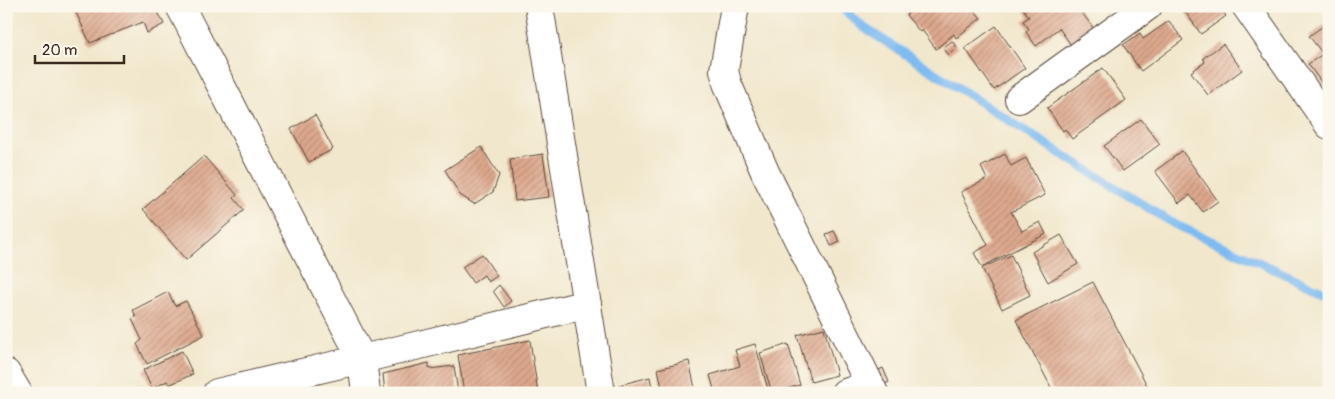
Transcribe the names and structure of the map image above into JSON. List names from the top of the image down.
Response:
{
  "scale_bar": "20 m"
}
